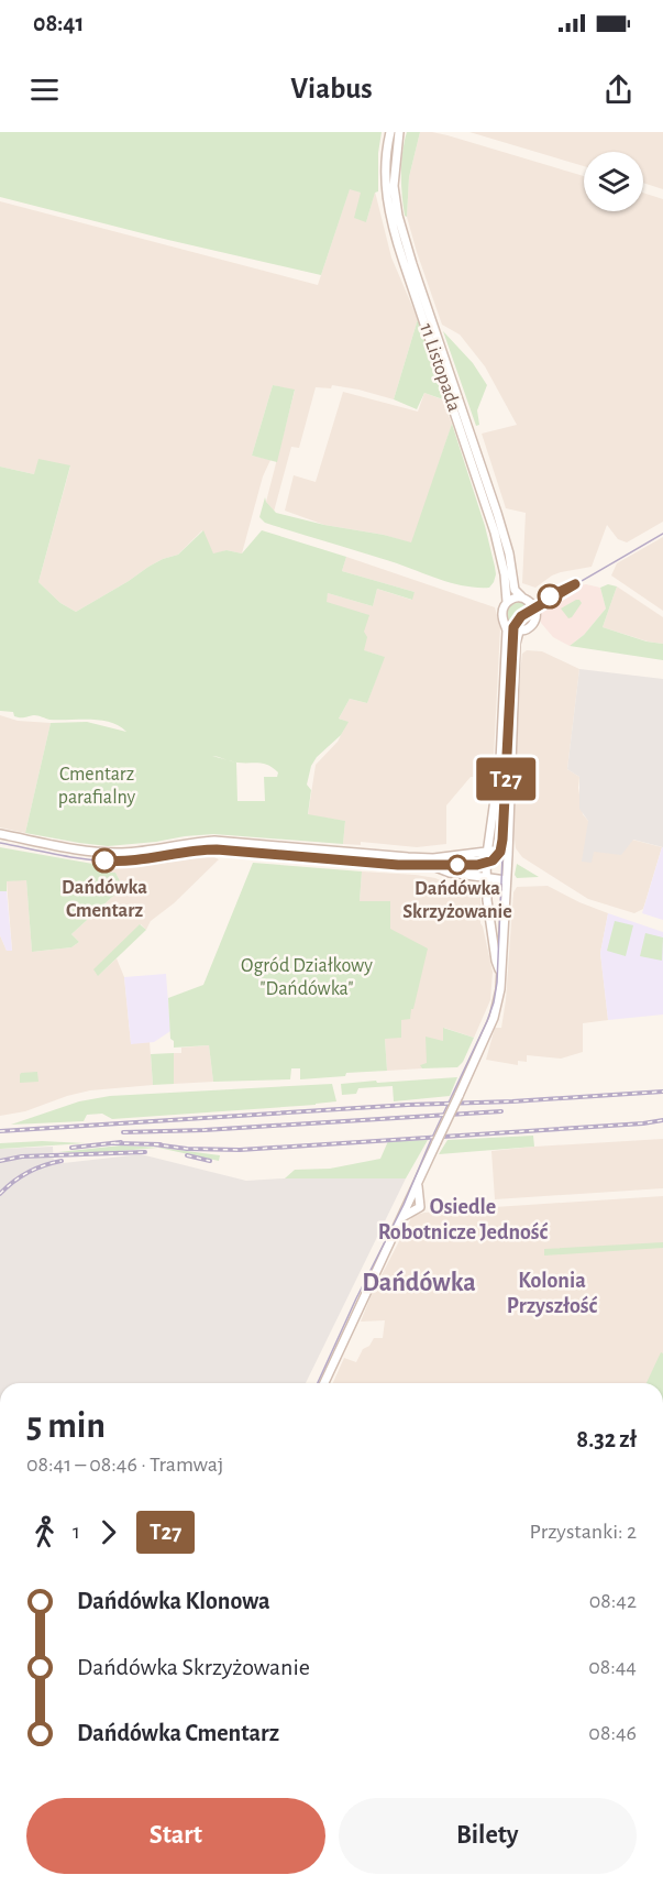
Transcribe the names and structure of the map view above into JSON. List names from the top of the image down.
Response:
{
  "streets": {
    "main road": ["11 Listopada"]
  },
  "districts": ["Osiedle Robotnicze Jedność", "Kolonia Przyszłość", "Dańdówka"],
  "parks": ["Cmentarz parafialny", "Ogród Działkowy \"Dańdówka\""],
  "places": ["Dańdówka Cmentarz", "Dańdówka Skrzyżowanie"],
  "lines": ["tram line T27"],
  "page": {
    "status": "08:41",
    "header": "Viabus",
    "on_map": "T27",
    "heading": ["5 min", "08:41 – 08:46 · Tramwaj", "8.32 zł"],
    "legs": ["1", "T27", "Przystanki: 2"],
    "list": [
      {
        "name": "Dańdówka Klonowa",
        "value": "08:42"
      },
      {
        "name": "Dańdówka Skrzyżowanie",
        "value": "08:44"
      },
      {
        "name": "Dańdówka Cmentarz",
        "value": "08:46"
      }
    ],
    "buttons": ["Start", "Bilety"]
  }
}
